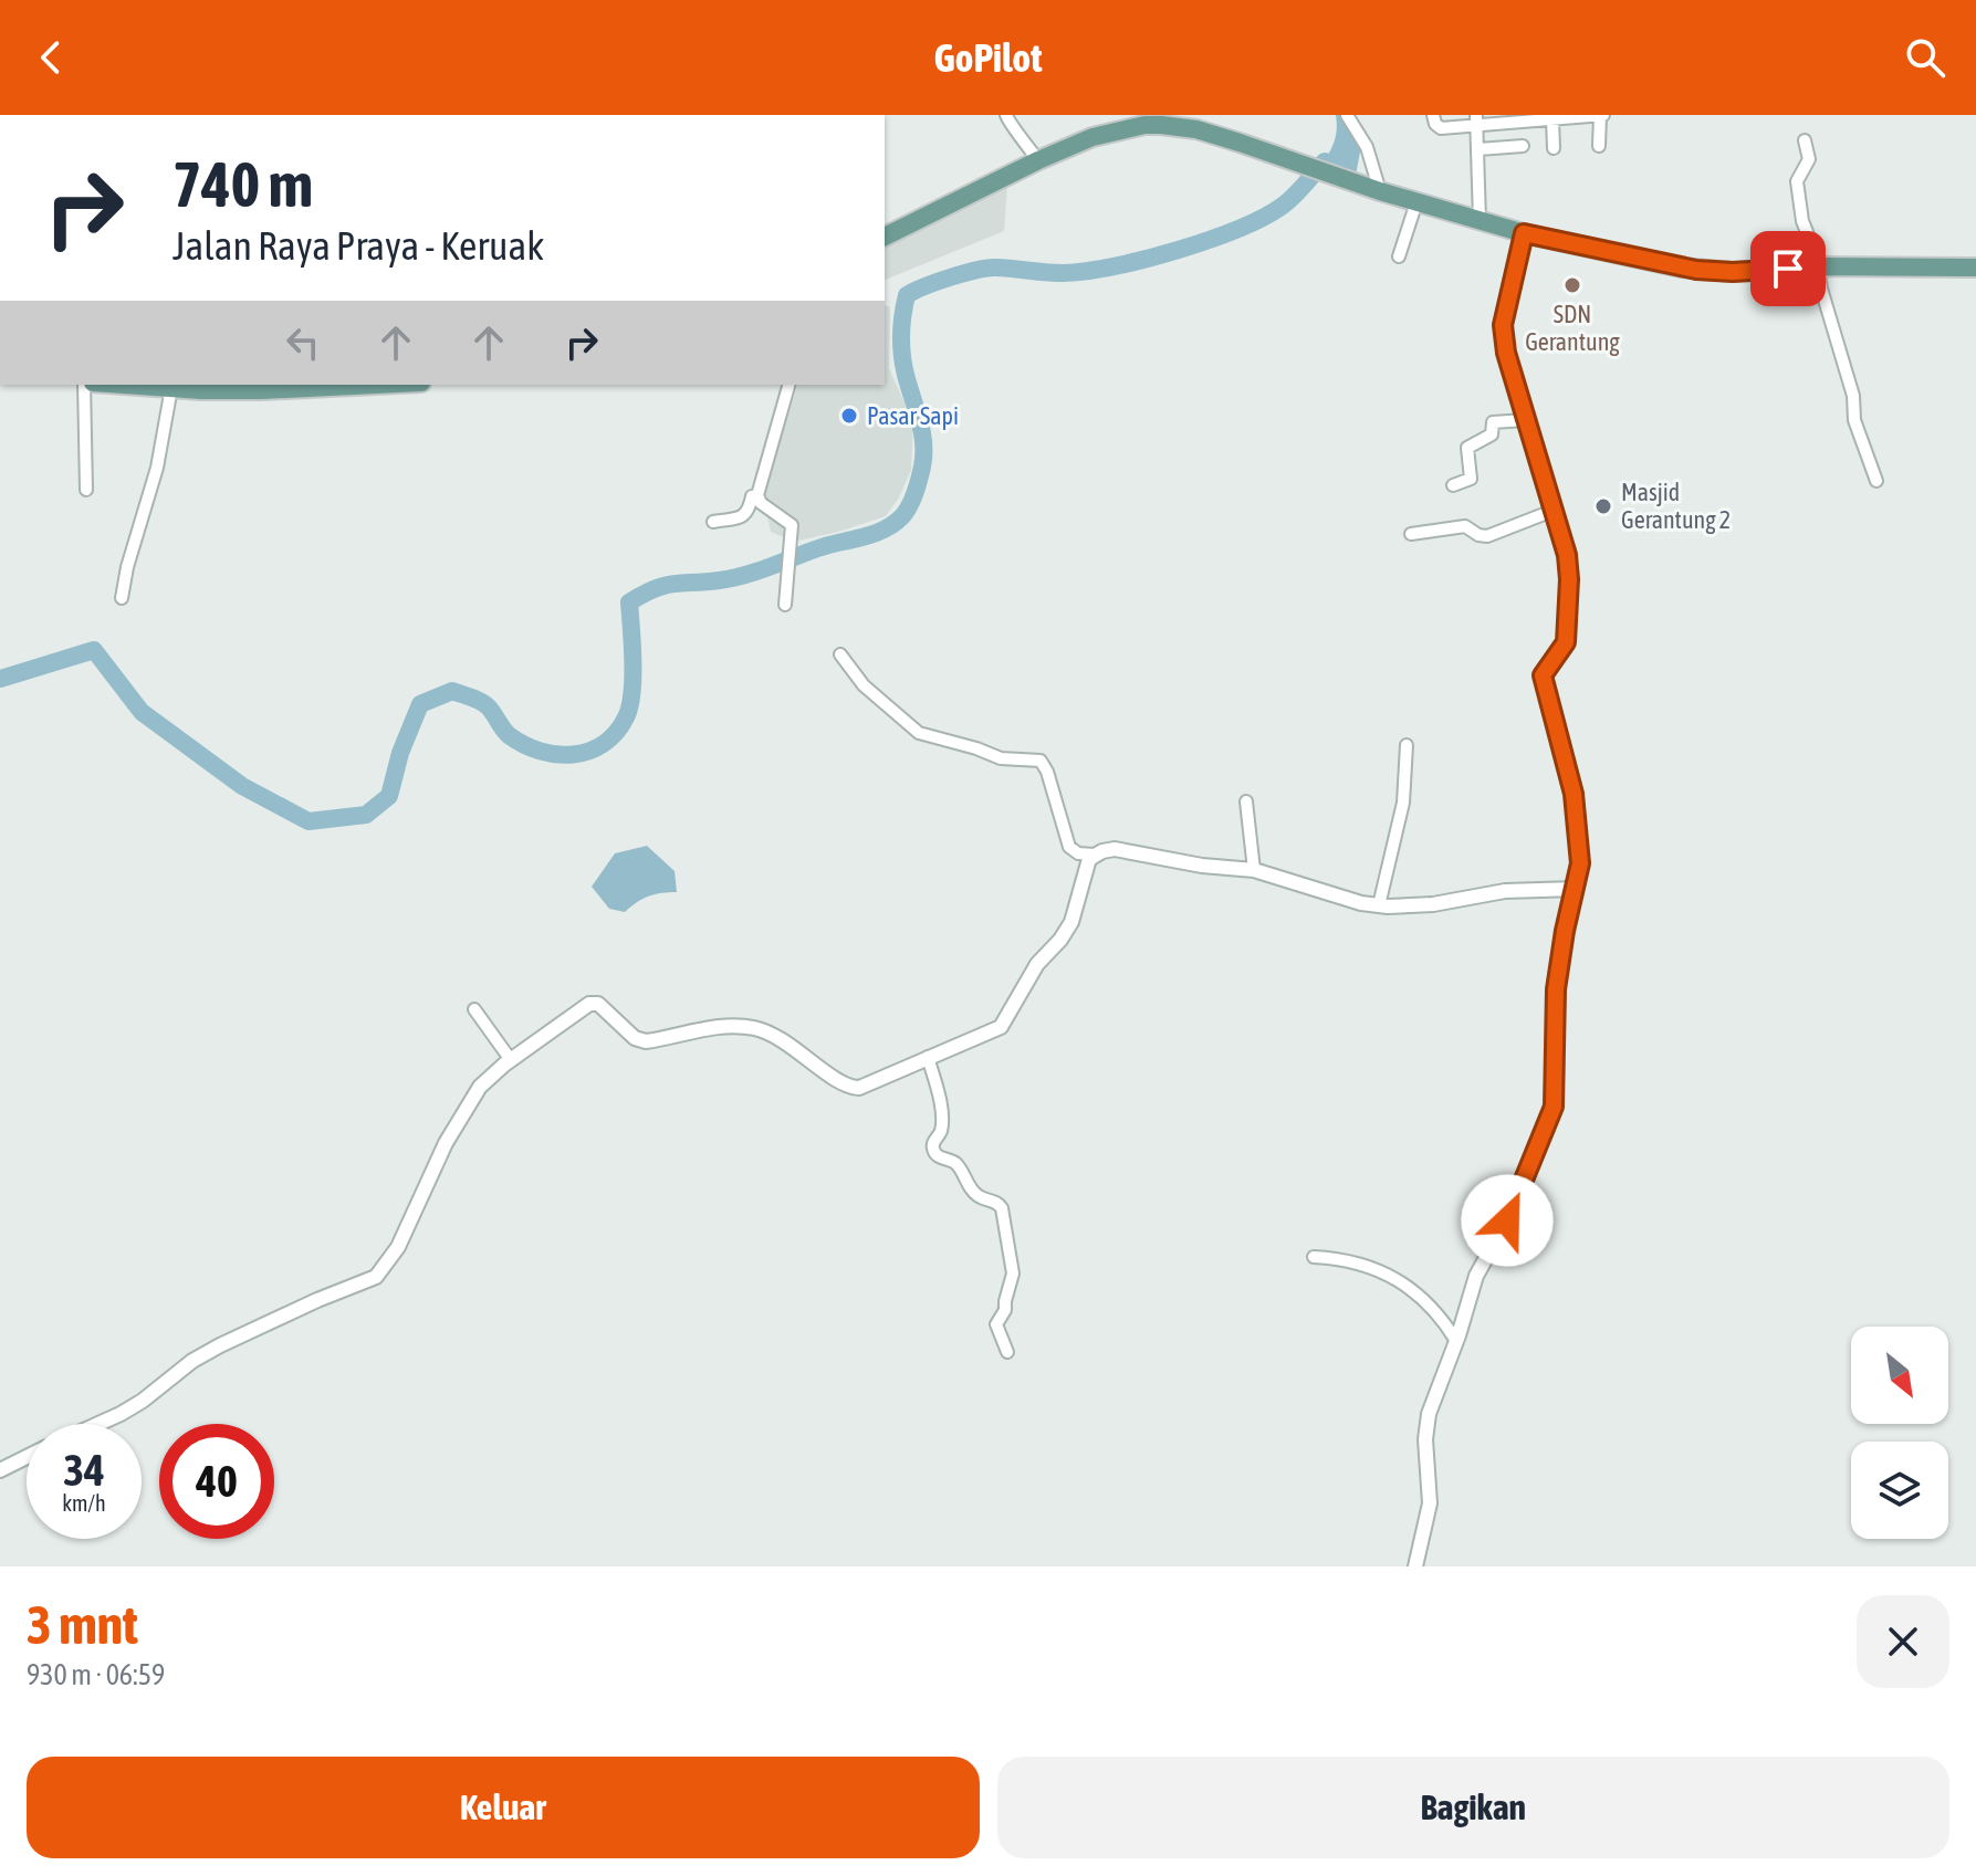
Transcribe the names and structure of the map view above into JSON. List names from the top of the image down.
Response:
{
  "places": ["SDN Gerantung", "Pasar Sapi", "Masjid Gerantung 2"],
  "north": "bottom right",
  "page": {
    "header": "GoPilot",
    "turn": ["740 m", "Jalan Raya Praya - Keruak"],
    "speed": "34 km/h",
    "limit": "40",
    "heading": ["3 mnt", "930 m · 06:59"],
    "buttons": ["Keluar", "Bagikan"]
  }
}
